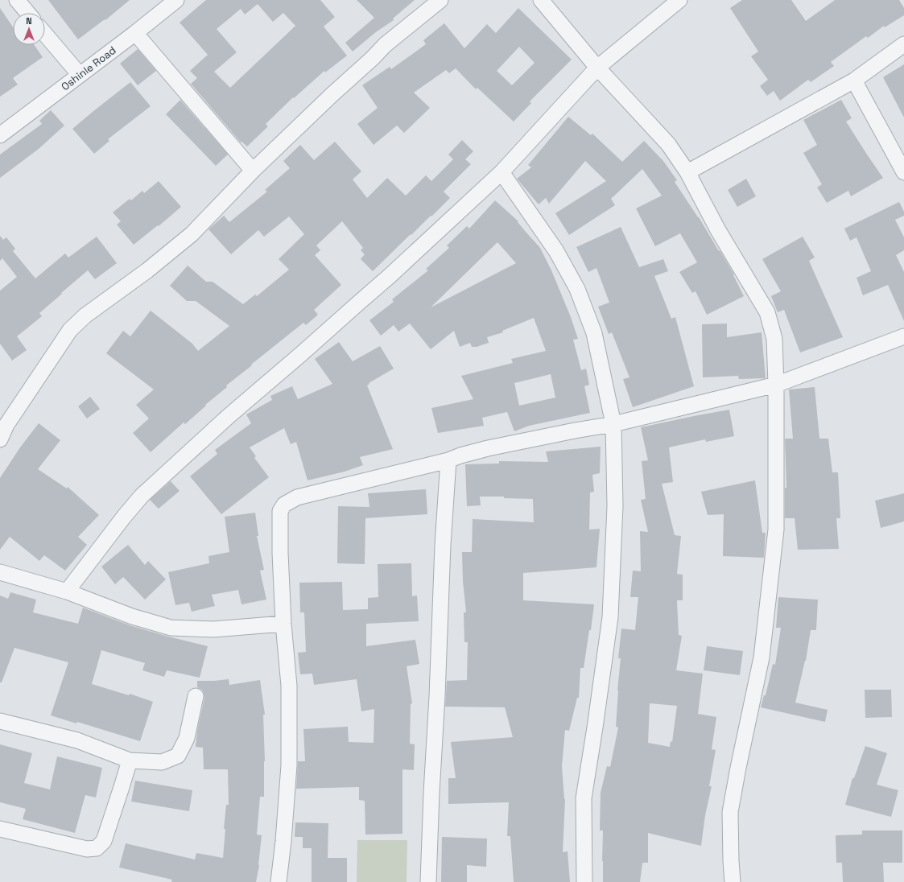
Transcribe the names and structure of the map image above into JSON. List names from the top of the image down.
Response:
{
  "streets": {
    "street": ["Oshinle Road"]
  },
  "north": "top"
}
